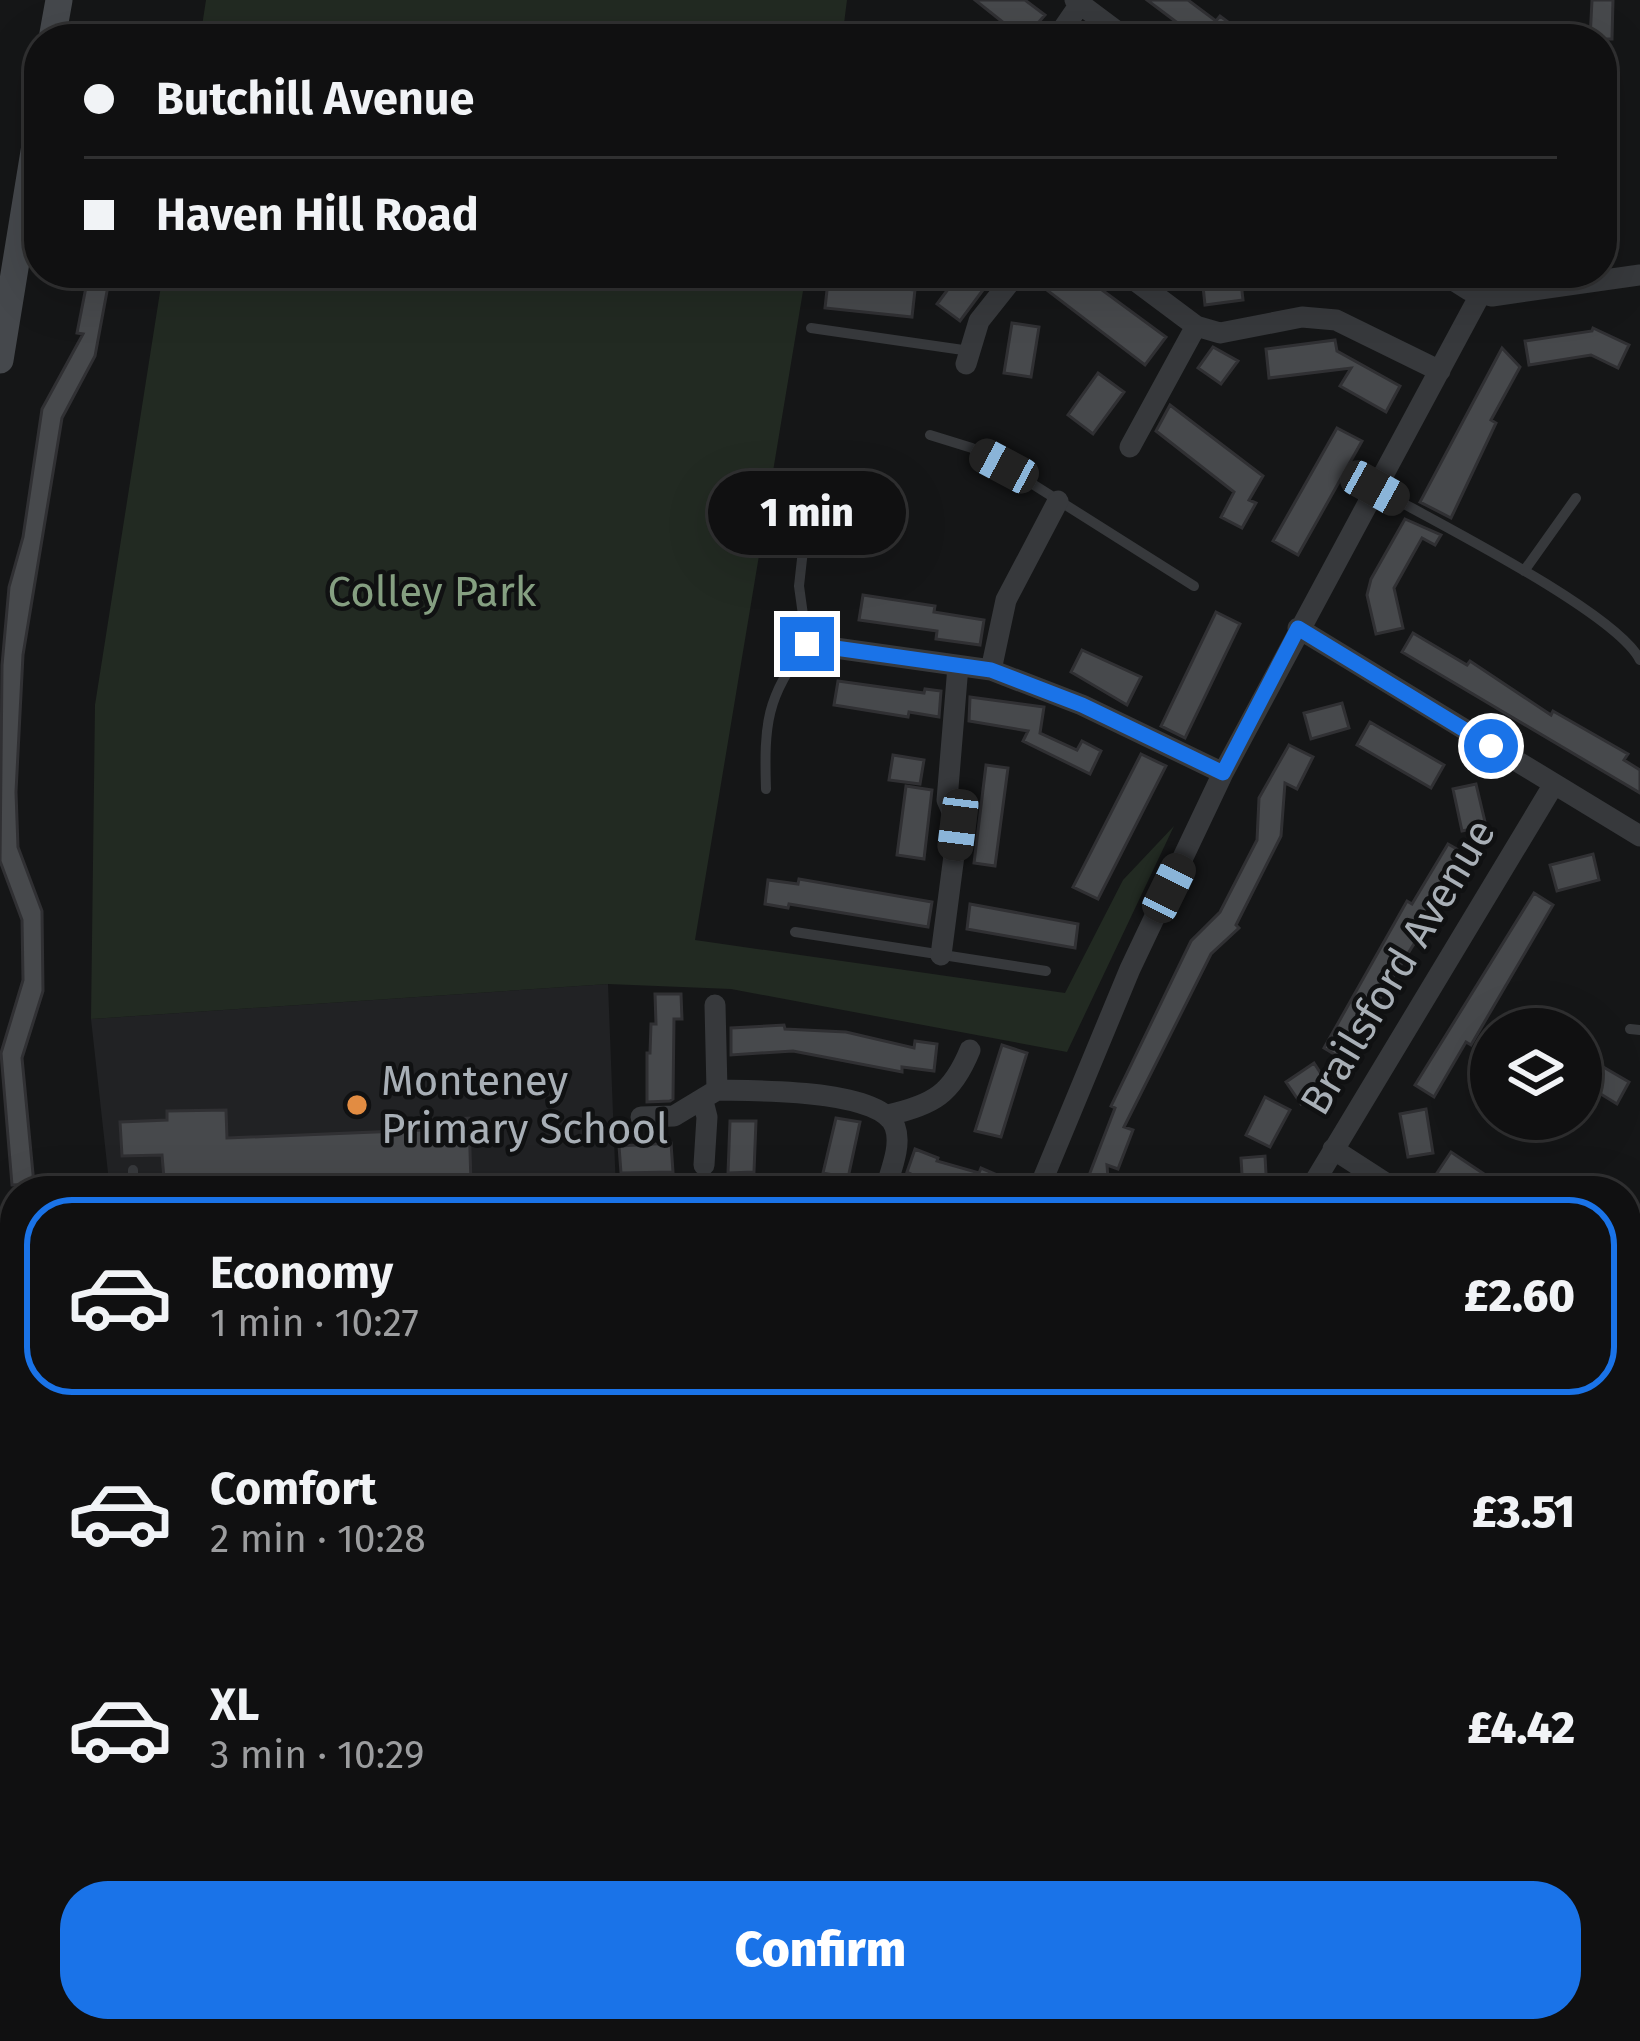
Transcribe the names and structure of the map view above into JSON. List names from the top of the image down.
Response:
{
  "streets": {
    "street": ["Brailsford Avenue"]
  },
  "parks": ["Colley Park"],
  "places": ["Monteney Primary School"],
  "page": {
    "banner": ["Butchill Avenue", "Haven Hill Road"],
    "bubble": "1 min",
    "list": [
      {
        "name": "Economy",
        "note": "1 min · 10:27",
        "value": "£2.60"
      },
      {
        "name": "Comfort",
        "note": "2 min · 10:28",
        "value": "£3.51"
      },
      {
        "name": "XL",
        "note": "3 min · 10:29",
        "value": "£4.42"
      }
    ],
    "buttons": "Confirm"
  }
}
